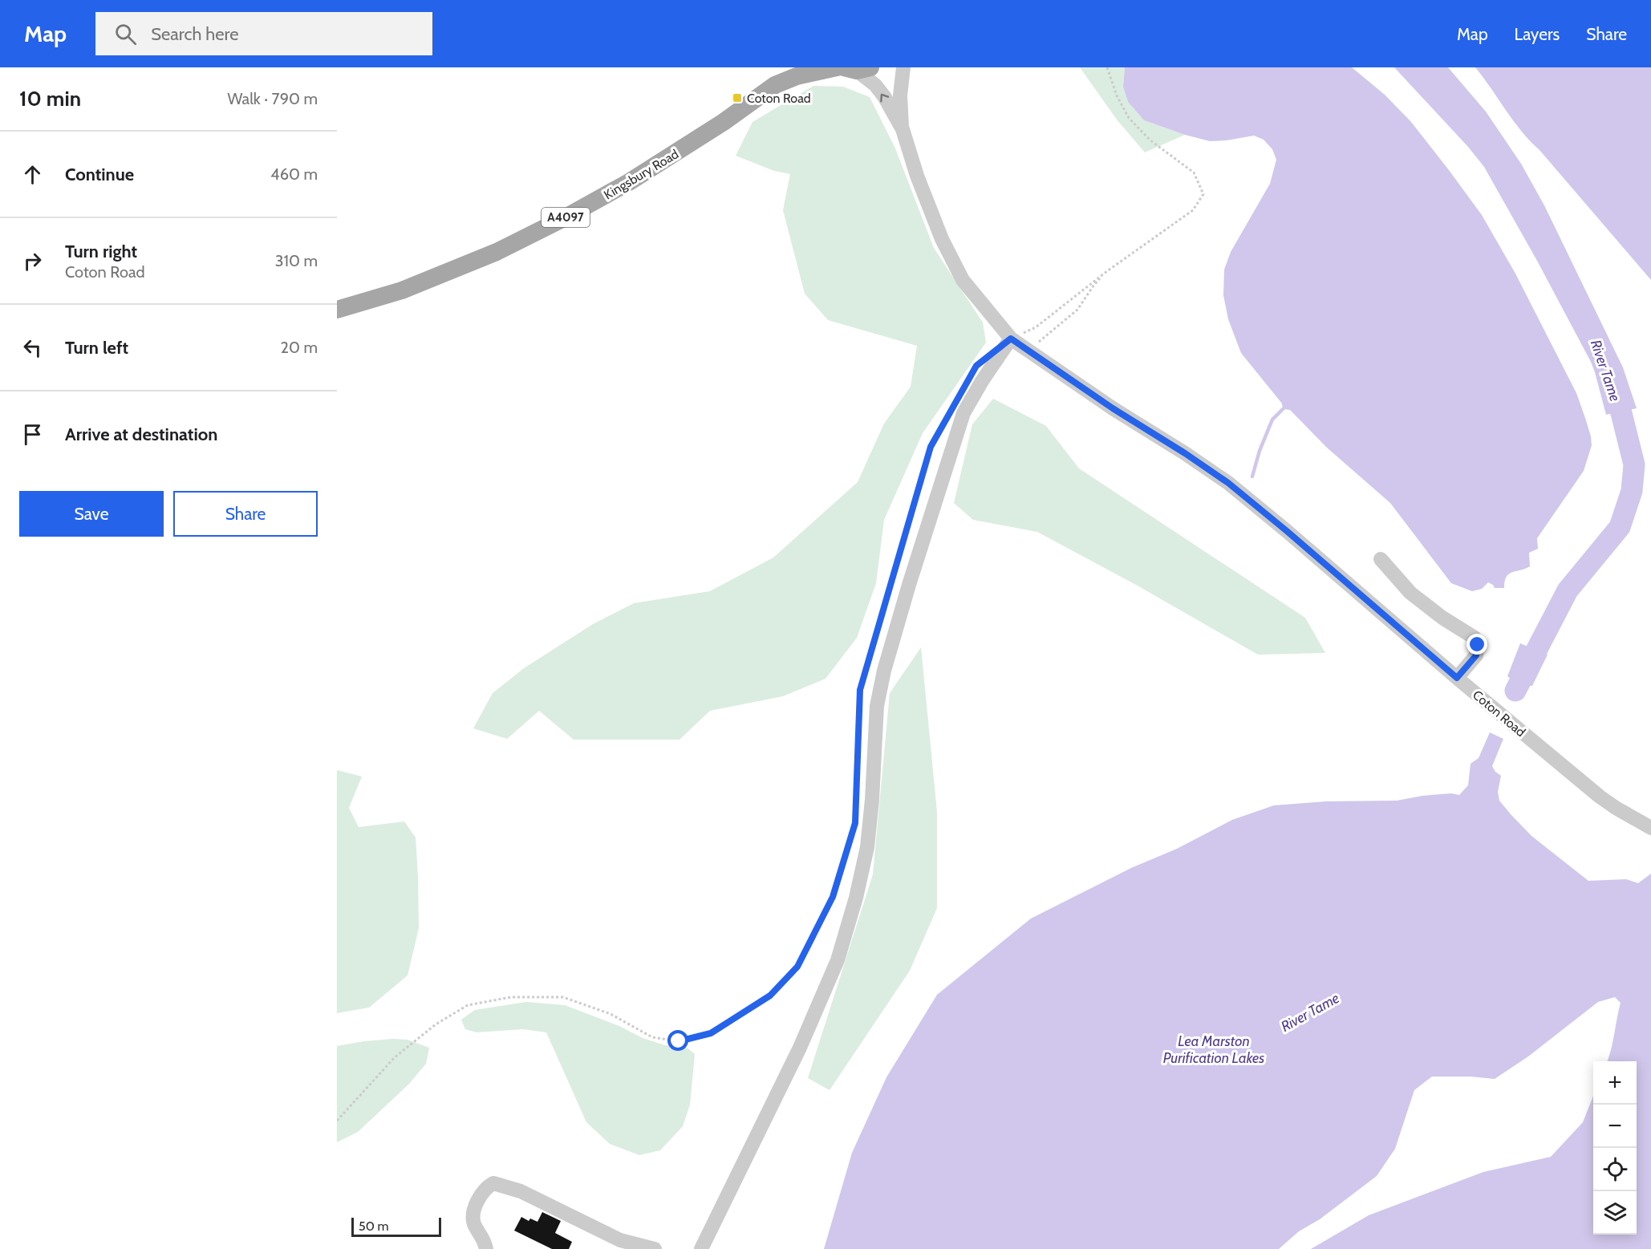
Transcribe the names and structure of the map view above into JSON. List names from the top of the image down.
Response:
{
  "streets": {
    "main road": ["Kingsbury Road", "A4097"],
    "street": ["Coton Road"]
  },
  "crossings": [
    ["Kingsbury Road", "A4097"]
  ],
  "water": ["River Tame", "Lea Marston Purification Lakes"],
  "places": {
    "transit": ["Coton Road"]
  },
  "scale_bar": "50 m",
  "page": {
    "header": "Map",
    "search": "Search here",
    "nav": ["Map", "Layers", "Share"],
    "heading": ["10 min", "Walk · 790 m"],
    "list": [
      ["Continue", "460 m"],
      ["Turn right", "Coton Road", "310 m"],
      ["Turn left", "20 m"],
      "Arrive at destination"
    ],
    "buttons": ["Save", "Share"],
    "map_buttons": ["+", "−"],
    "scale": "50 m"
  }
}
